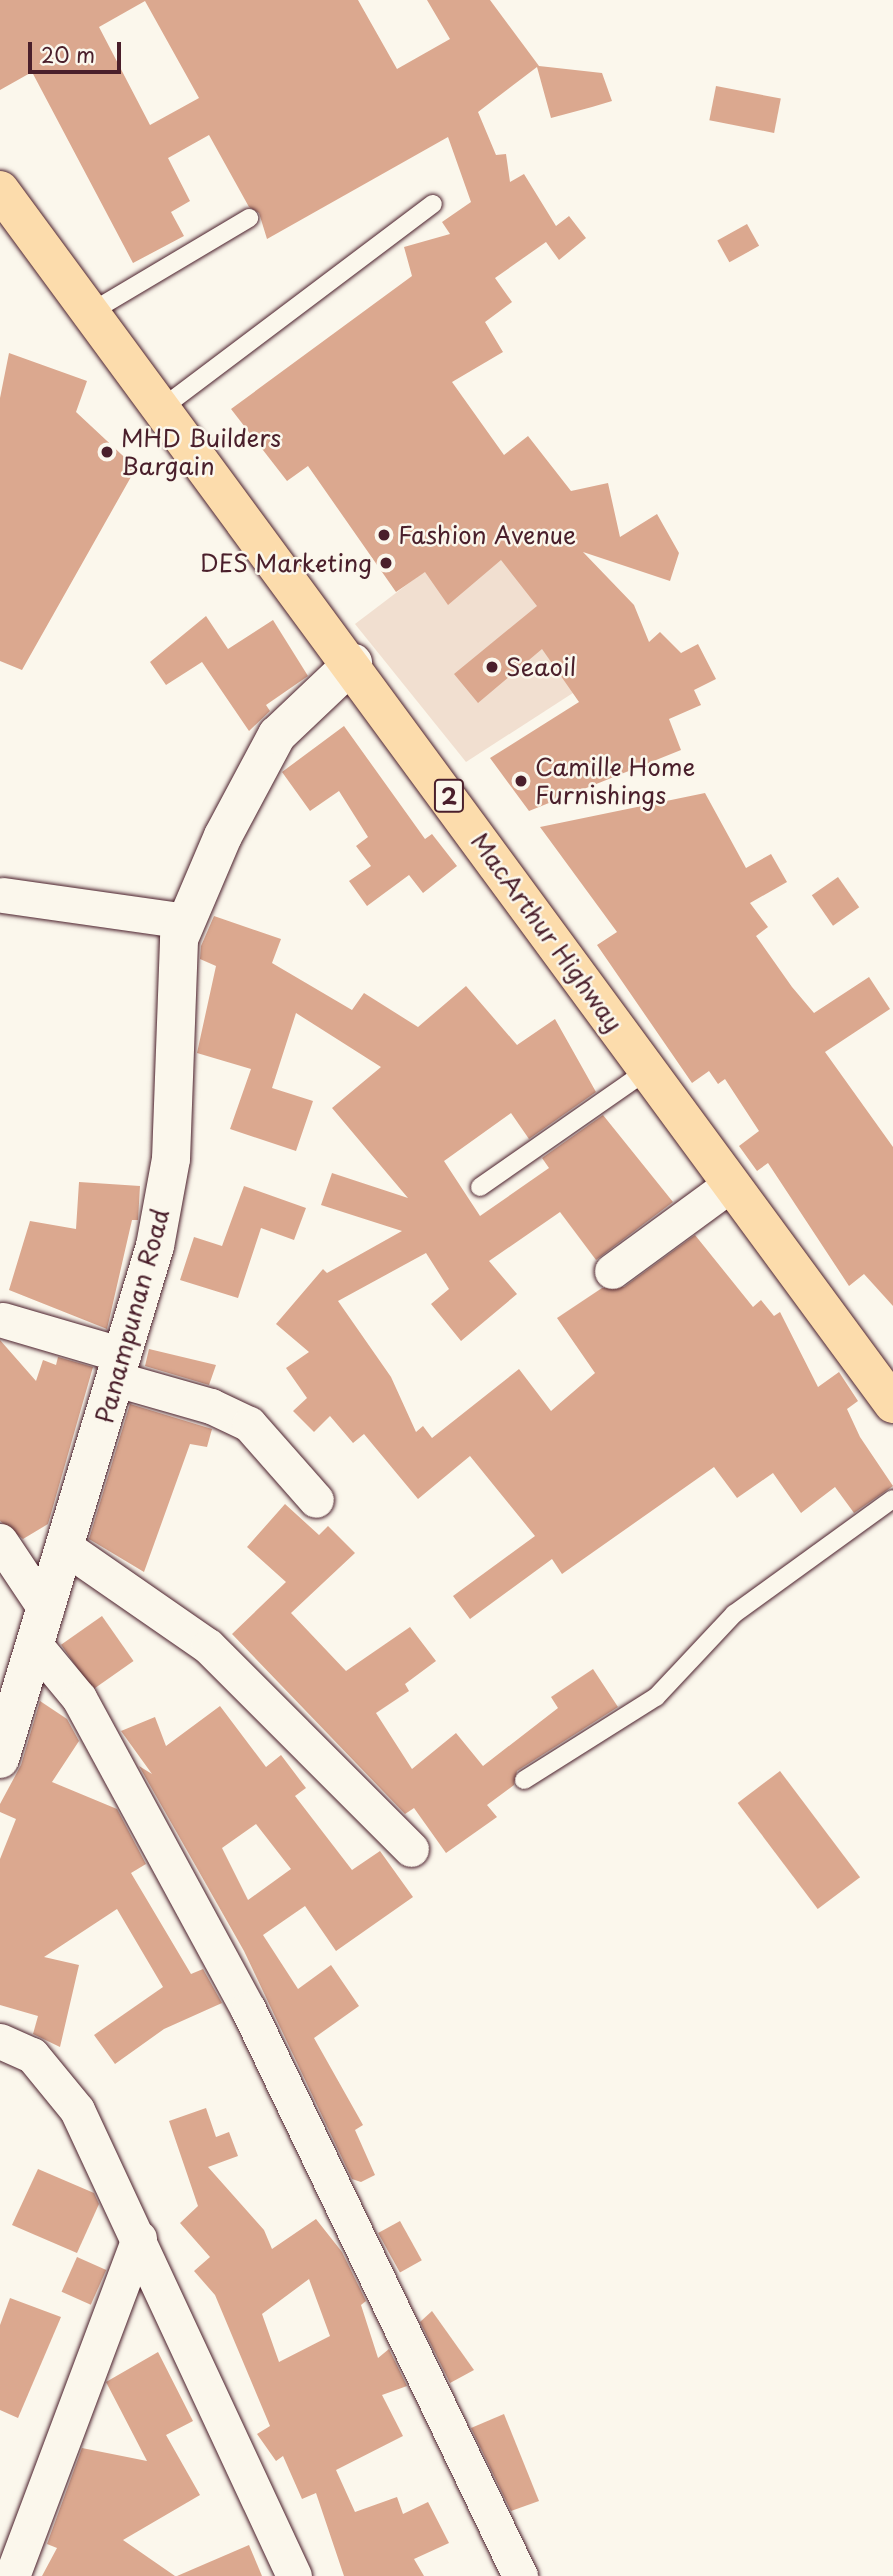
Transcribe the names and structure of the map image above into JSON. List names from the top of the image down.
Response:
{
  "streets": {
    "highway": ["2", "MacArthur Highway"],
    "street": ["Panampunan Road"]
  },
  "crossings": [
    ["MacArthur Highway", "Panampunan Road"]
  ],
  "places": [
    "MHD Builders Bargain",
    "Fashion Avenue",
    "DES Marketing",
    "Seaoil",
    "Camille Home Furnishings"
  ],
  "scale_bar": "20 m"
}
